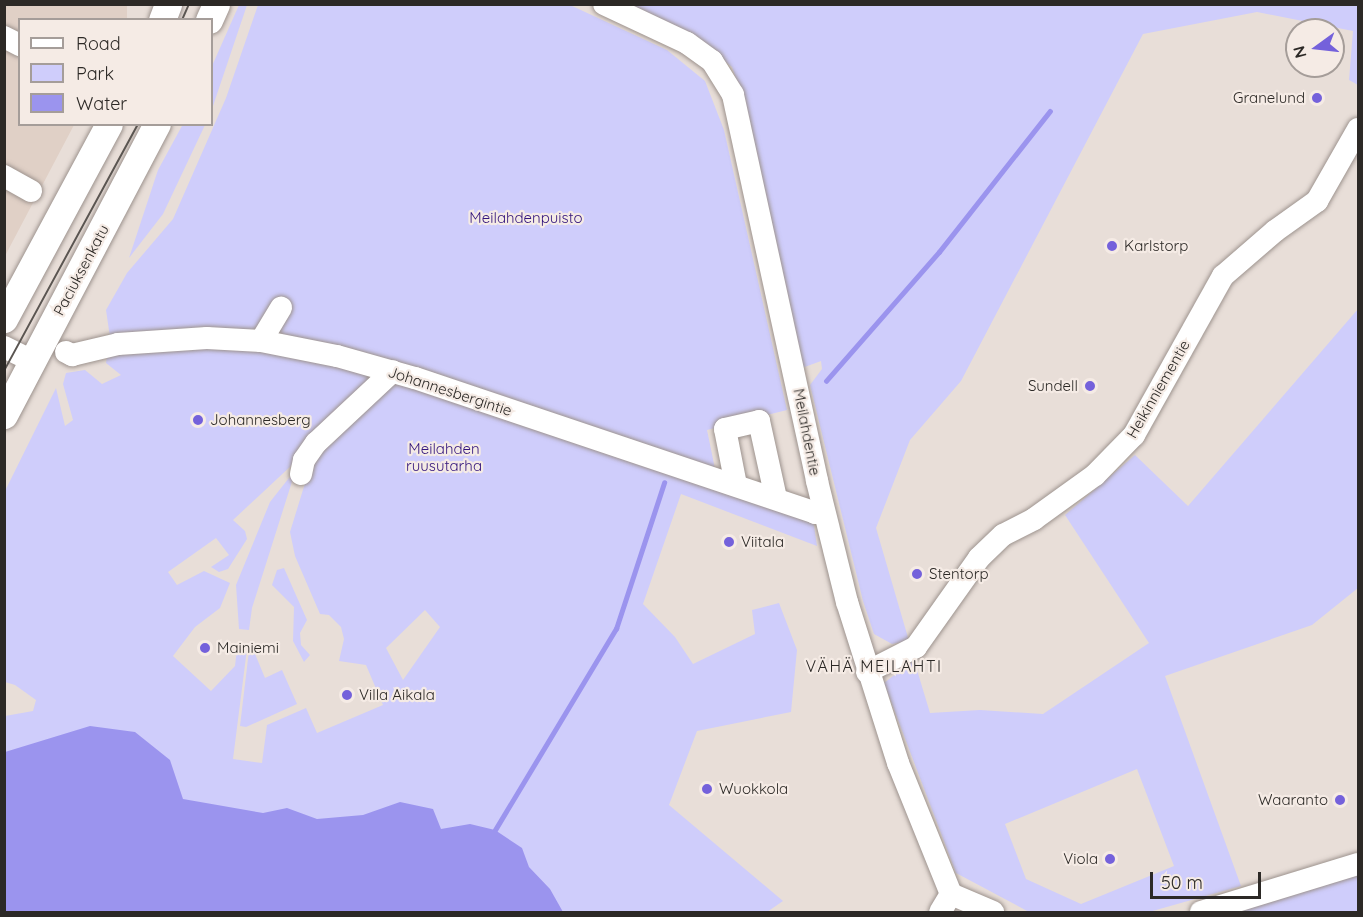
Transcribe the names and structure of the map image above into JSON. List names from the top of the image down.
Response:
{
  "streets": {
    "main road": ["Paciuksenkatu"],
    "street": ["Heikinniementie", "Johannesbergintie", "Meilahdentie"]
  },
  "crossings": [
    ["Heikinniementie", "Meilahdentie"],
    ["Johannesbergintie", "Meilahdentie"]
  ],
  "districts": ["VÄHÄ MEILAHTI"],
  "parks": ["Meilahdenpuisto", "Meilahden ruusutarha"],
  "places": [
    "Granelund",
    "Karlstorp",
    "Sundell",
    "Johannesberg",
    "Viitala",
    "Stentorp",
    "Mainiemi",
    "Villa Aikala",
    "Wuokkola",
    "Waaranto",
    "Viola"
  ],
  "legend": ["Road", "Park", "Water"],
  "scale_bar": "50 m",
  "north": "left"
}
